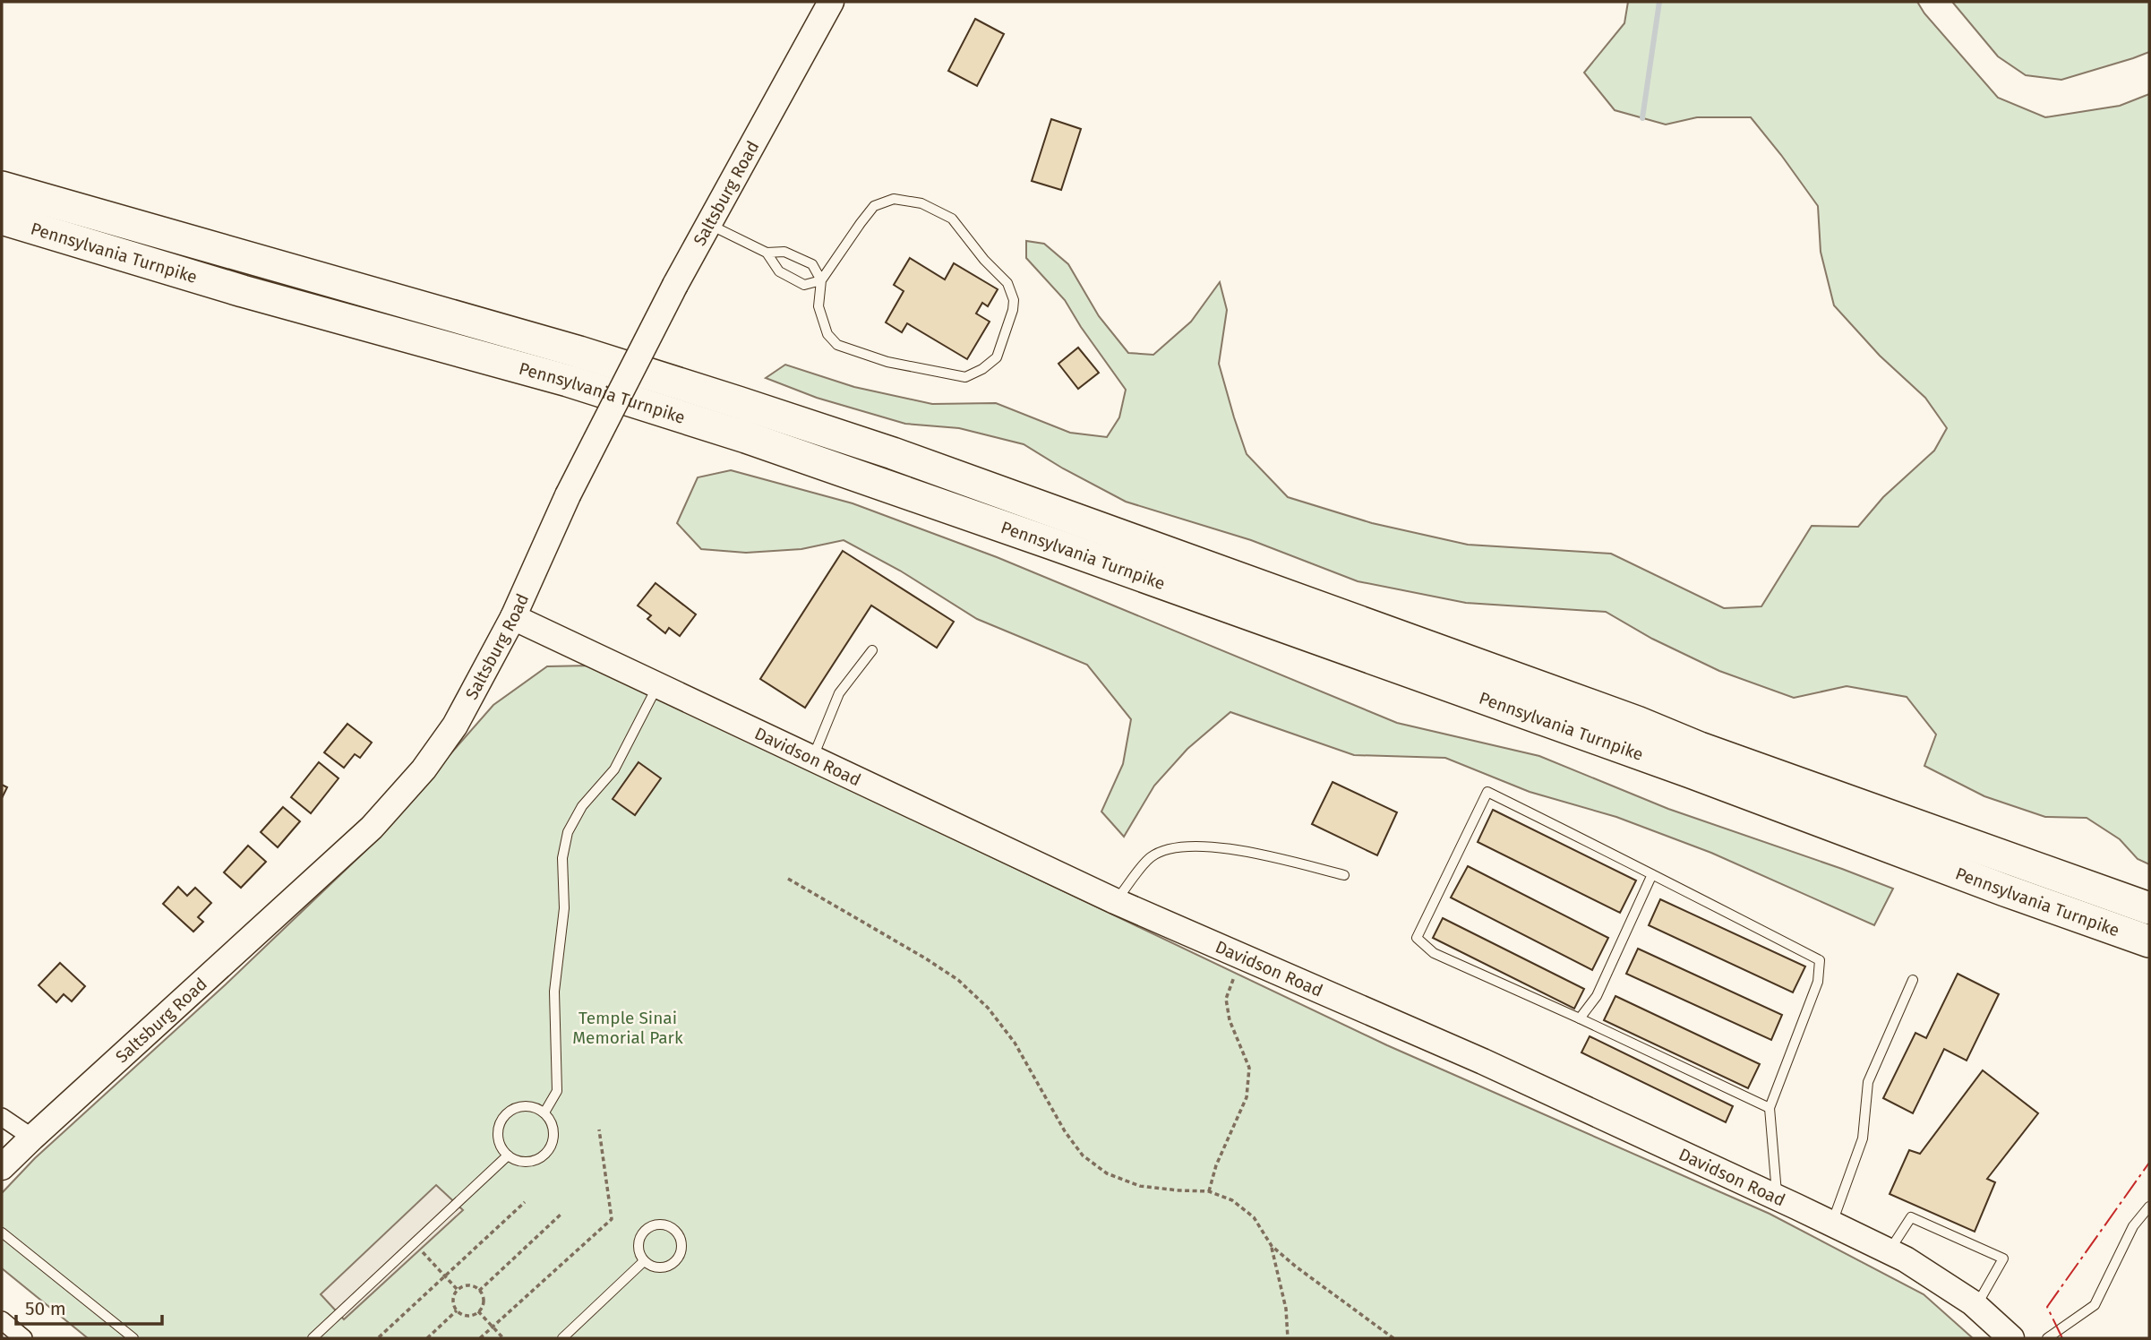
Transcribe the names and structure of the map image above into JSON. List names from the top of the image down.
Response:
{
  "streets": {
    "highway": ["Pennsylvania Turnpike"],
    "street": ["Saltsburg Road", "Davidson Road"]
  },
  "crossings": [
    ["Saltsburg Road", "Davidson Road"]
  ],
  "parks": ["Temple Sinai Memorial Park"],
  "scale_bar": "50 m"
}
